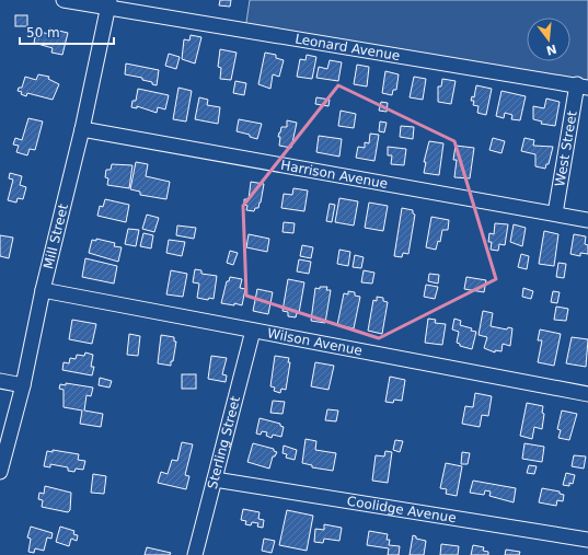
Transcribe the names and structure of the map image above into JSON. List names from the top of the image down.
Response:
{
  "streets": {
    "street": [
      "Leonard Avenue",
      "West Street",
      "Harrison Avenue",
      "Mill Street",
      "Wilson Avenue",
      "Sterling Street",
      "Coolidge Avenue"
    ]
  },
  "crossings": [
    ["Leonard Avenue", "West Street"],
    ["Leonard Avenue", "Mill Street"],
    ["West Street", "Harrison Avenue"],
    ["Harrison Avenue", "Mill Street"],
    ["Mill Street", "Wilson Avenue"],
    ["Wilson Avenue", "Sterling Street"],
    ["Sterling Street", "Coolidge Avenue"]
  ],
  "scale_bar": "50 m",
  "north": "bottom"
}
